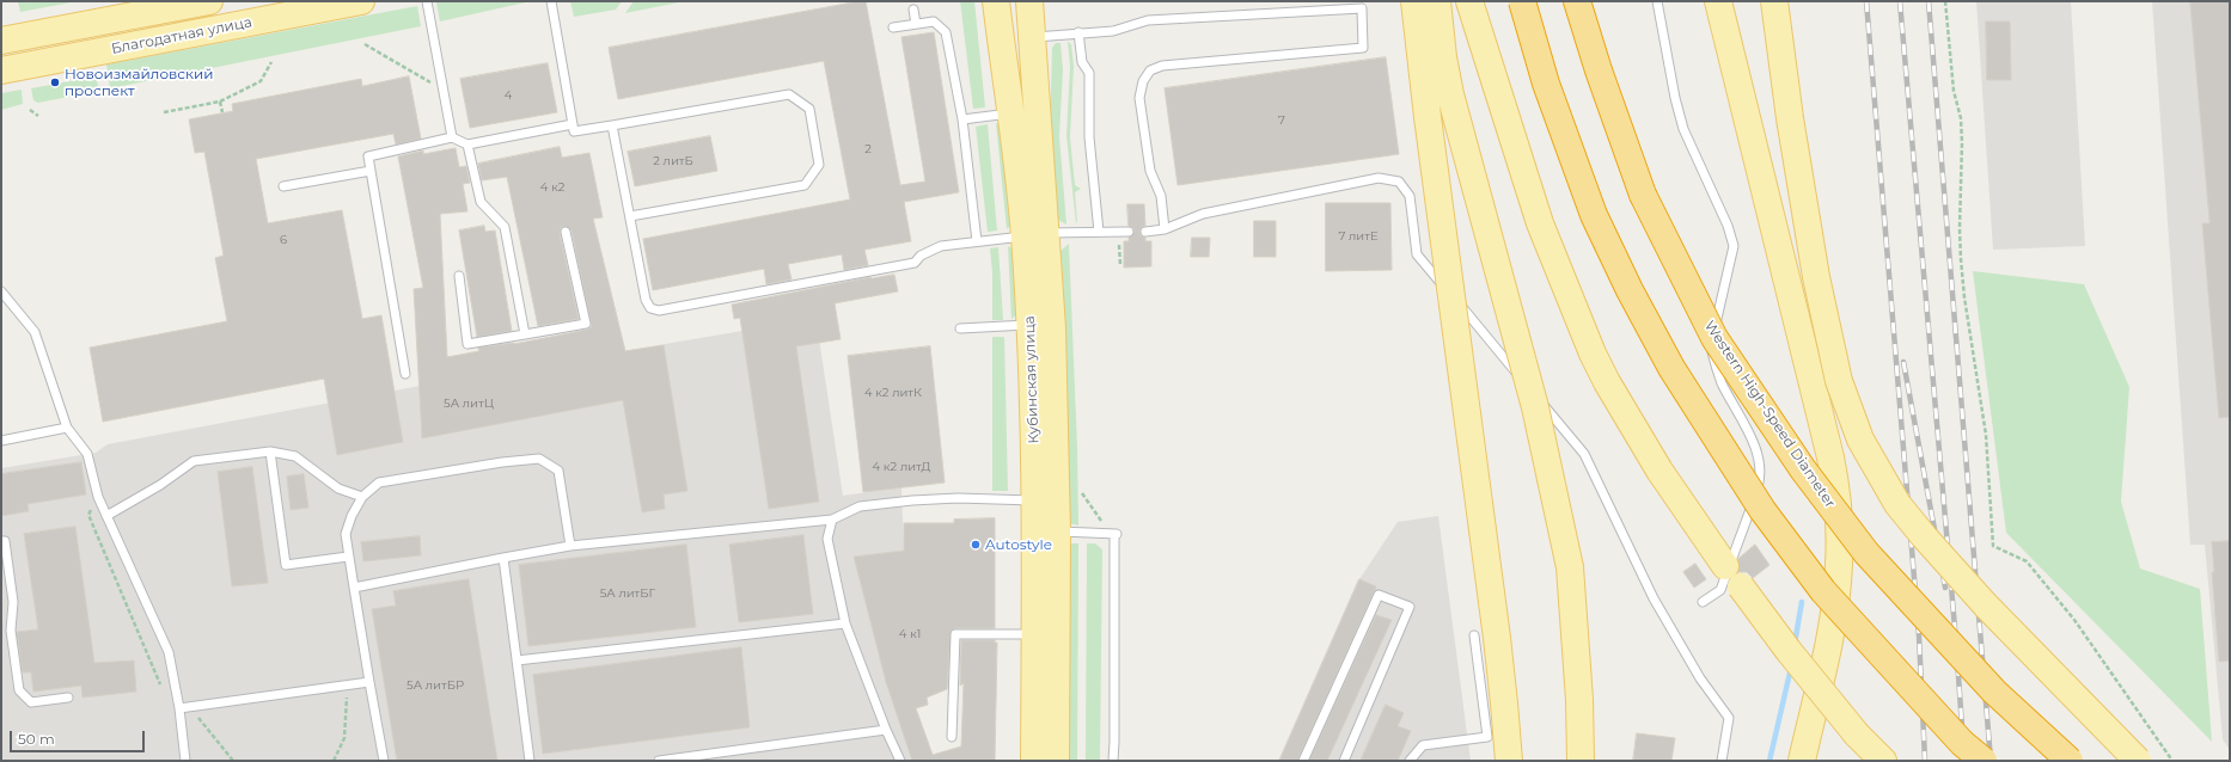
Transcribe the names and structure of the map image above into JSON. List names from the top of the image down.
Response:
{
  "streets": {
    "highway": ["Western High-Speed Diameter"],
    "main road": ["Благодатная улица", "Кубинская улица"]
  },
  "places": ["Новоизмайловский проспект", "Autostyle"],
  "house_numbers": [
    "4",
    "7",
    "2",
    "2 литБ",
    "4 к2",
    "7 литЕ",
    "6",
    "4 к2 литК",
    "5А литЦ",
    "4 к2 литД",
    "5А литБГ",
    "4 к1",
    "5А литБР"
  ],
  "scale_bar": "50 m"
}
